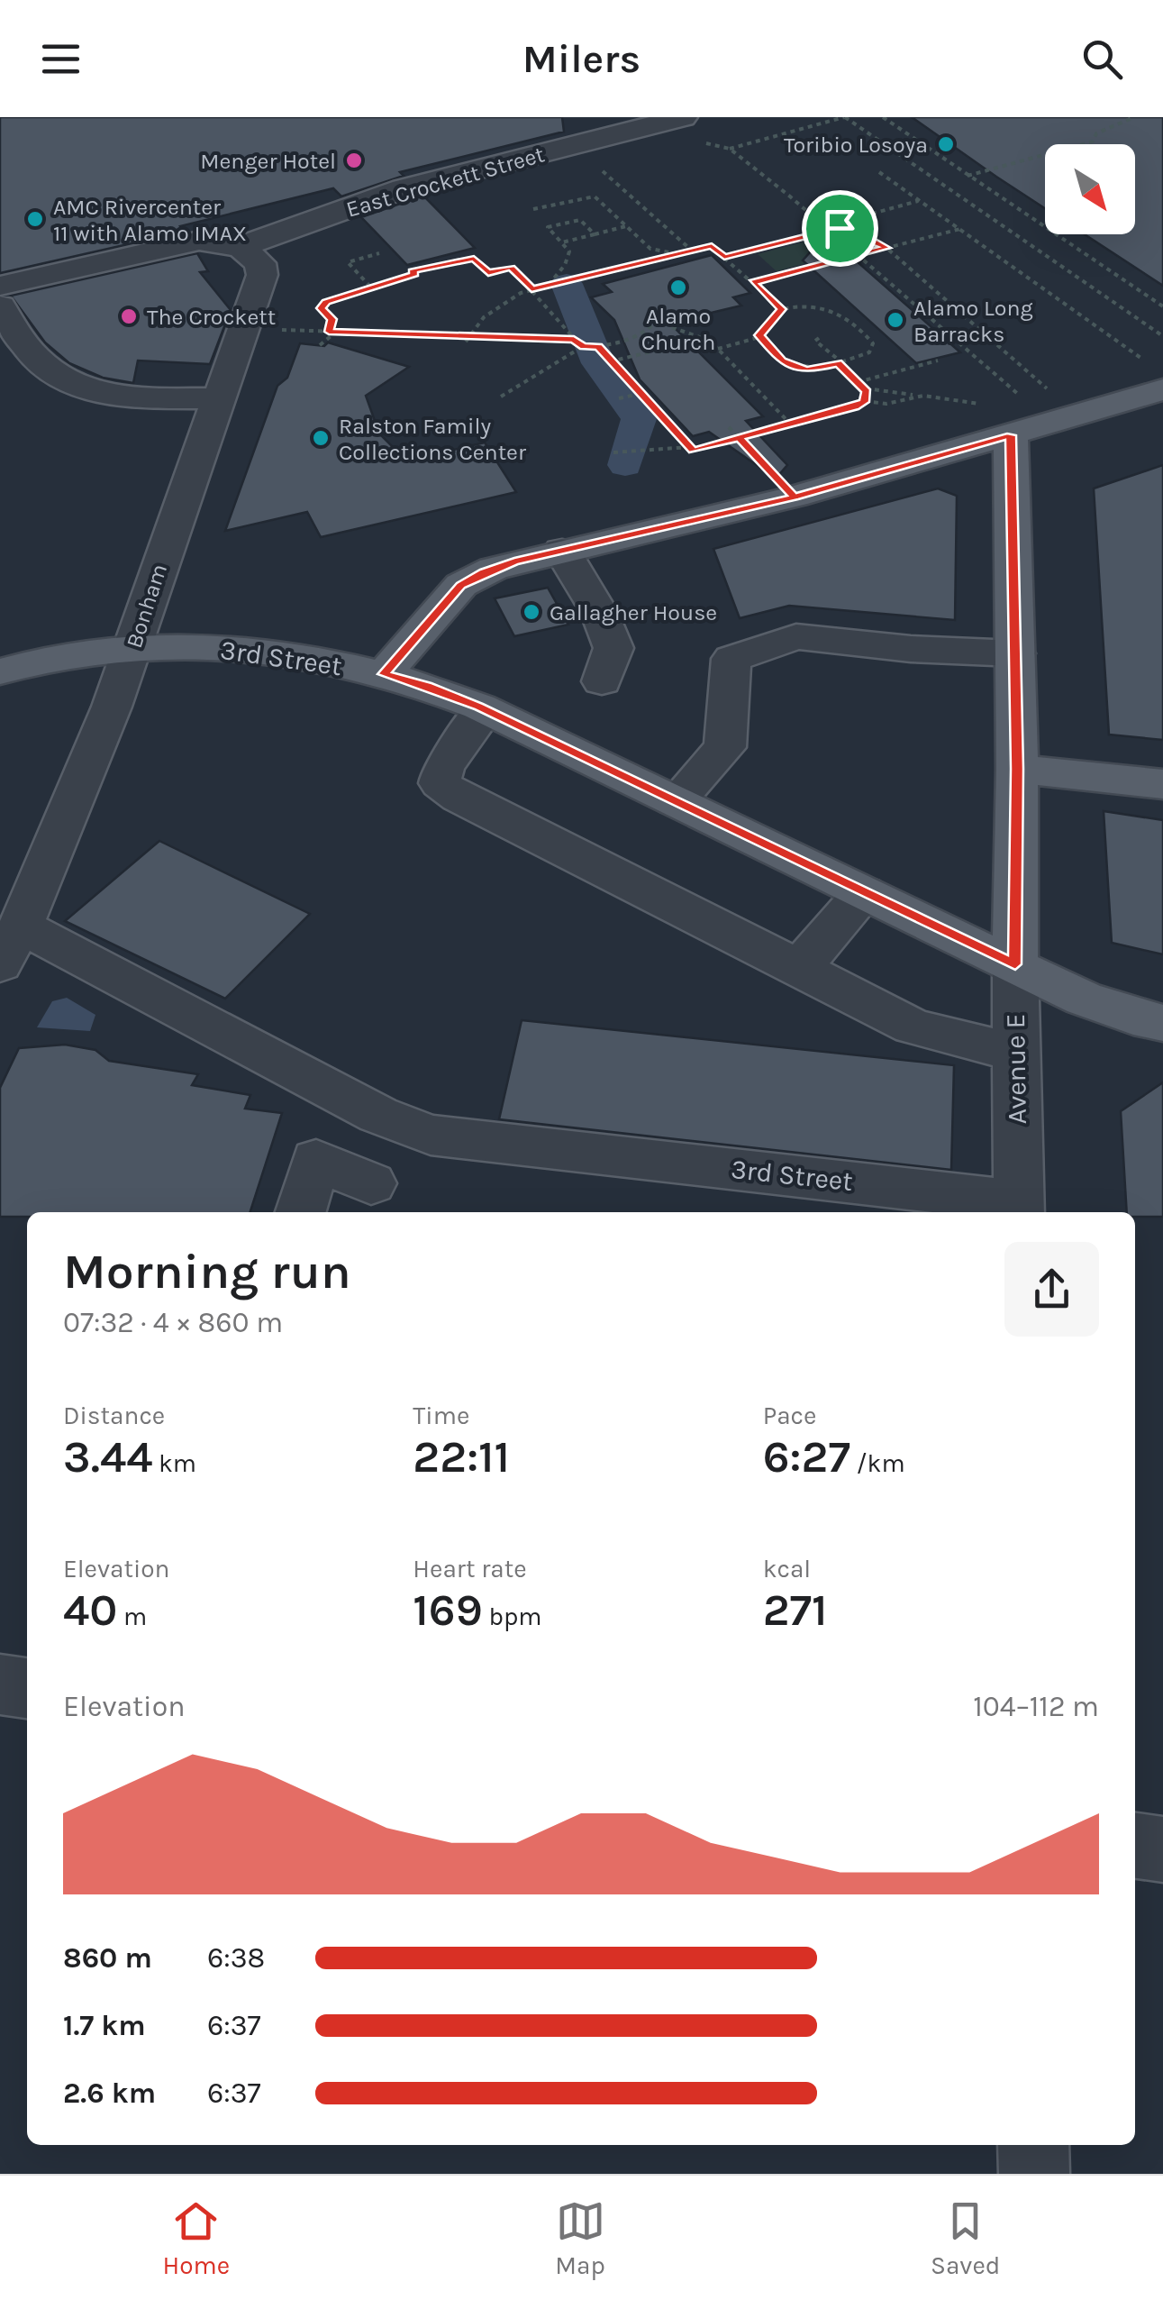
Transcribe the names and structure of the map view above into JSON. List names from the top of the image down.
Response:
{
  "streets": {
    "main road": ["3rd Street", "Avenue E"],
    "street": ["East Crockett Street", "Bonham"]
  },
  "crossings": [
    ["East Crockett Street", "Bonham"],
    ["Bonham", "3rd Street"],
    ["3rd Street", "Avenue E"]
  ],
  "places": [
    "Toribio Losoya",
    "Menger Hotel",
    "AMC Rivercenter 11 with Alamo IMAX",
    "Alamo Church",
    "The Crockett",
    "Alamo Long Barracks",
    "Ralston Family Collections Center",
    "Gallagher House"
  ],
  "north": "bottom right",
  "page": {
    "header": "Milers",
    "heading": ["Morning run", "07:32 · 4 × 860 m"],
    "stats": [
      ["Distance", "3.44 km"],
      ["Time", "22:11"],
      ["Pace", "6:27 /km"],
      ["Elevation", "40 m"],
      ["Heart rate", "169 bpm"],
      ["kcal", "271"]
    ],
    "chart": ["Elevation", "104–112 m"],
    "list": [
      {
        "name": "860 m",
        "note": "6:38"
      },
      {
        "name": "1.7 km",
        "note": "6:37"
      },
      {
        "name": "2.6 km",
        "note": "6:37"
      }
    ],
    "tabs": ["Home", "Map", "Saved"]
  }
}
